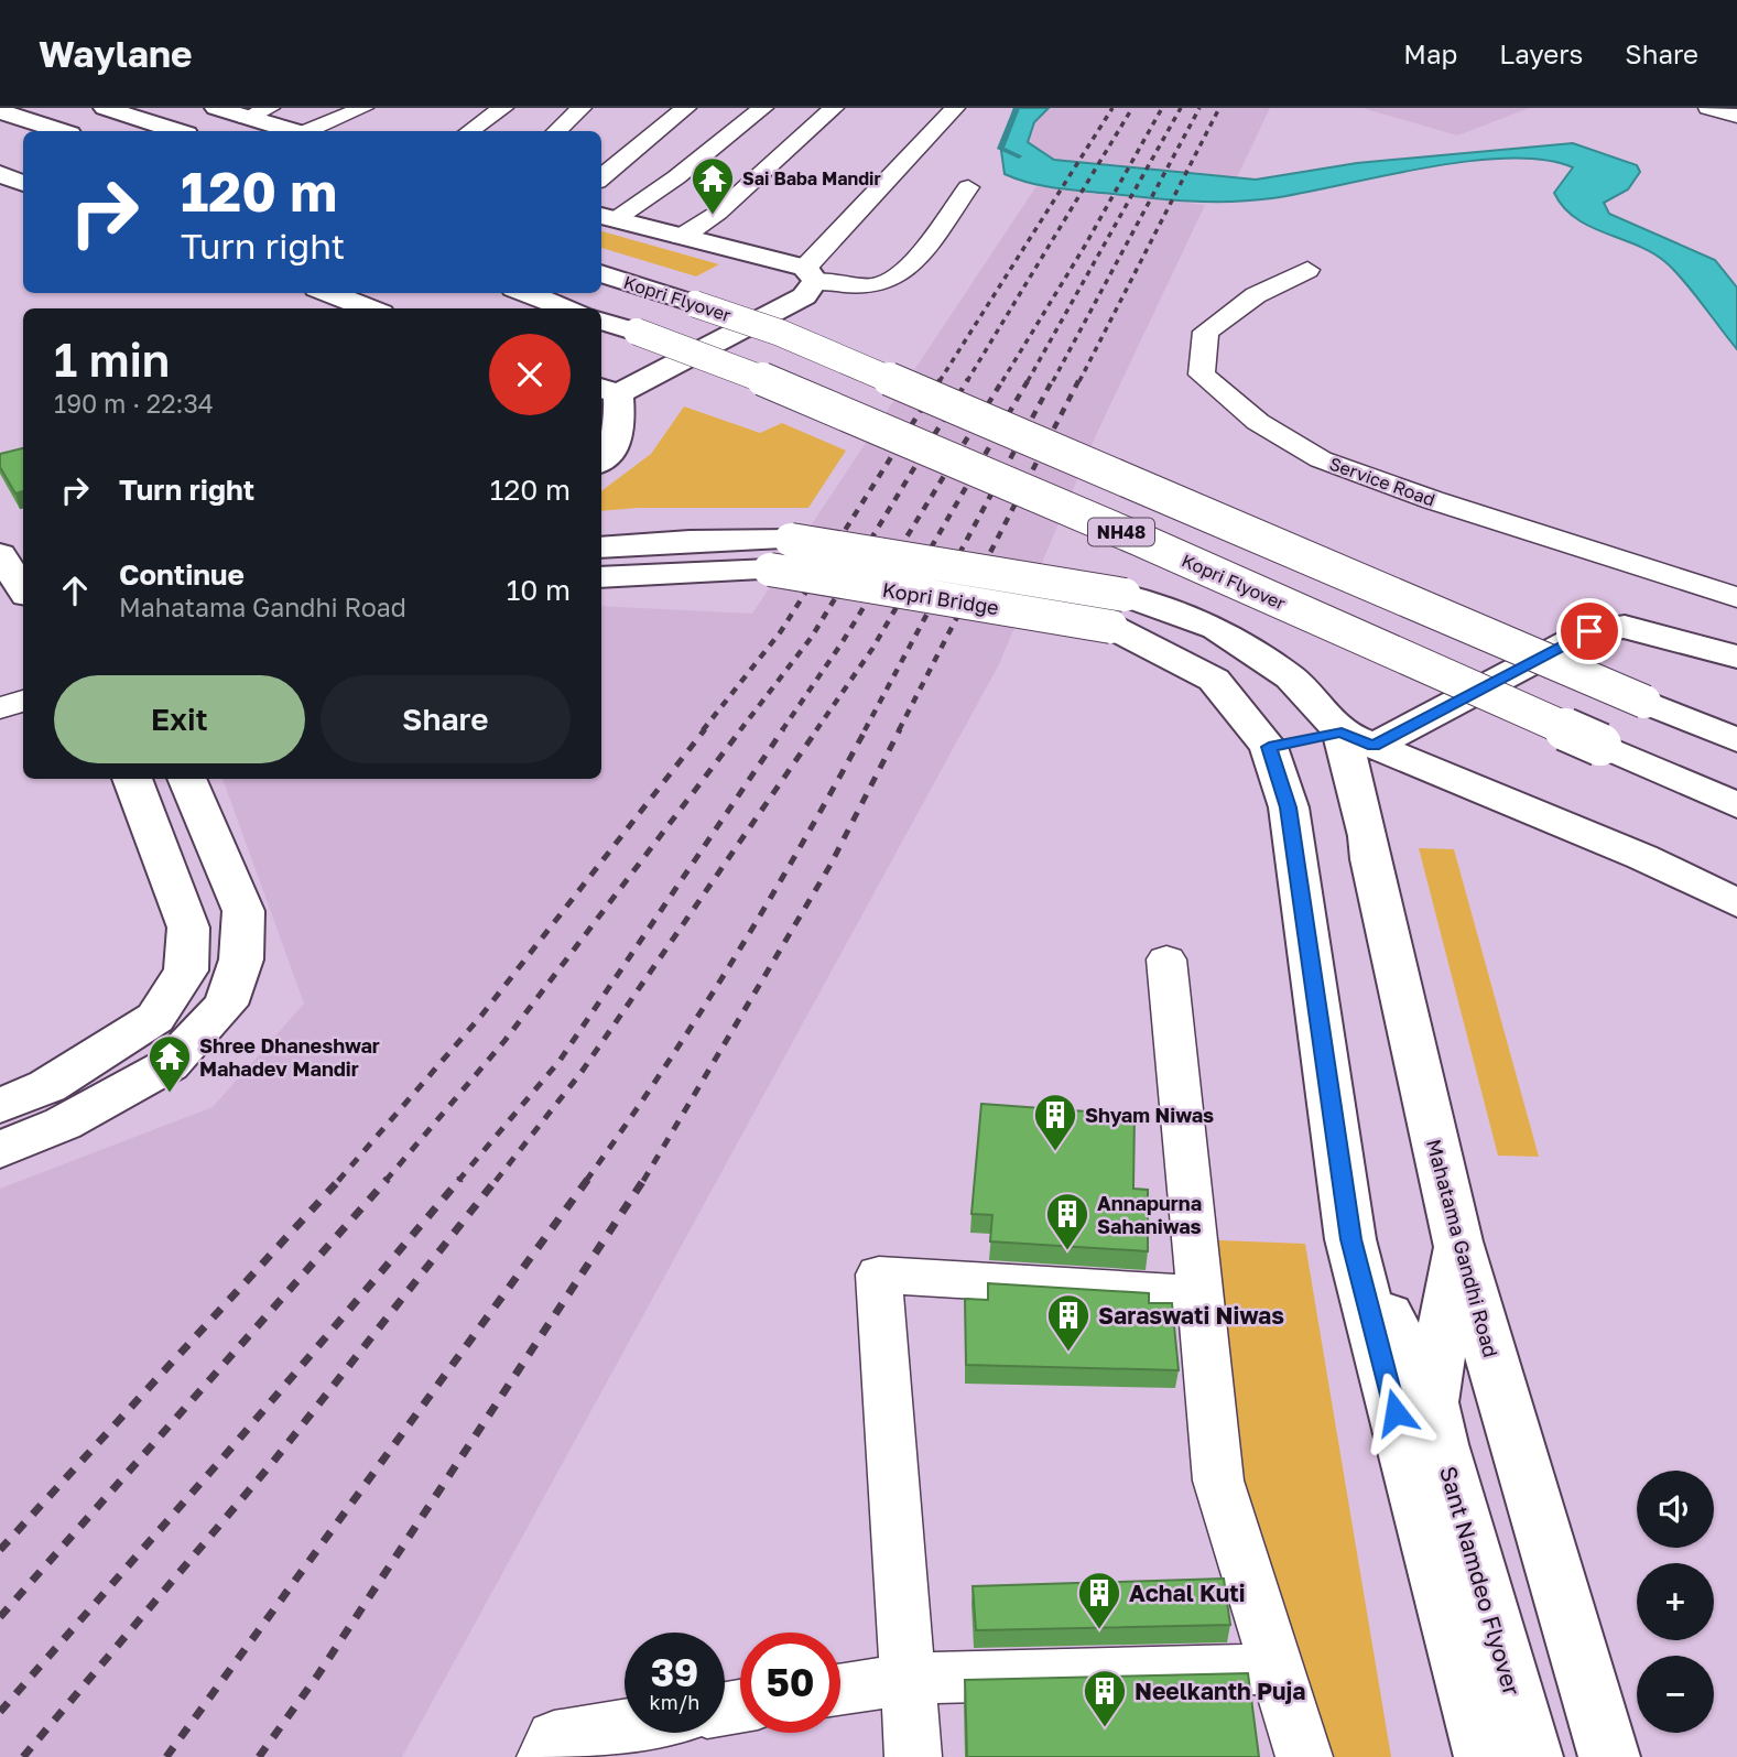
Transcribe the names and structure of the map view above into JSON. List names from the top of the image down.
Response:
{
  "streets": {
    "main road": [
      "Kopri Flyover",
      "NH48",
      "Kopri Bridge",
      "Mahatama Gandhi Road",
      "Sant Namdeo Flyover"
    ],
    "street": ["Service Road"]
  },
  "crossings": [
    ["Mahatama Gandhi Road", "Sant Namdeo Flyover"]
  ],
  "places": {
    "temple": ["Sai Baba Mandir", "Shree Dhaneshwar Mahadev Mandir"],
    "building": [
      "Shyam Niwas",
      "Annapurna Sahaniwas",
      "Saraswati Niwas",
      "Achal Kuti",
      "Neelkanth Puja"
    ]
  },
  "page": {
    "header": "Waylane",
    "nav": ["Map", "Layers", "Share"],
    "turn": ["120 m", "Turn right"],
    "heading": ["1 min", "190 m · 22:34"],
    "list": [
      {
        "name": "Turn right",
        "value": "120 m"
      },
      {
        "name": "Continue",
        "note": "Mahatama Gandhi Road",
        "value": "10 m"
      }
    ],
    "buttons": ["Exit", "Share"],
    "map_buttons": ["+", "−"],
    "speed": "39 km/h",
    "limit": "50"
  }
}
